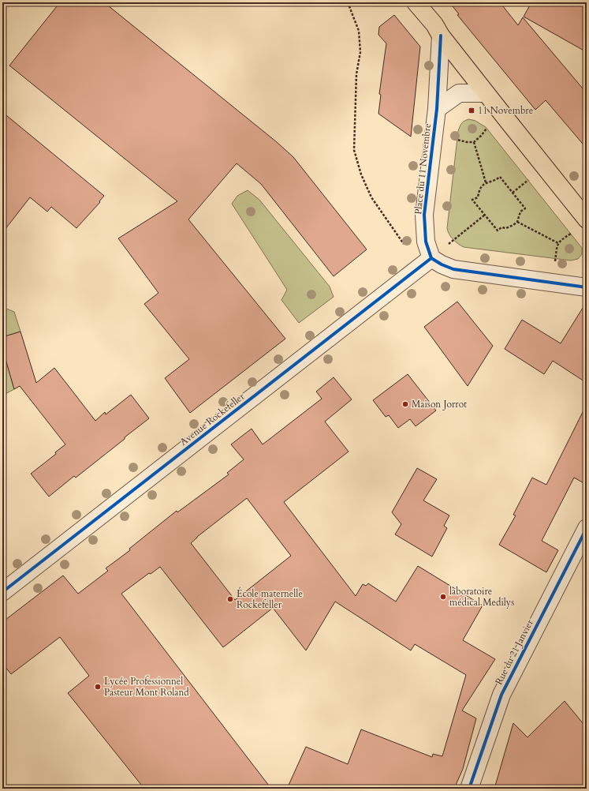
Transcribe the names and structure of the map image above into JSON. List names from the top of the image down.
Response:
{
  "streets": {
    "street": ["Place du 11 Novembre", "Avenue Rockefeller", "Rue du 21 Janvier"]
  },
  "crossings": [
    ["Place du 11 Novembre", "Avenue Rockefeller"]
  ],
  "places": {
    "transit": ["11 Novembre"],
    "other": [
      "Maison Jorrot",
      "laboratoire médical Medilys",
      "École maternelle Rockefeller",
      "Lycée Professionnel Pasteur Mont Roland"
    ]
  }
}
